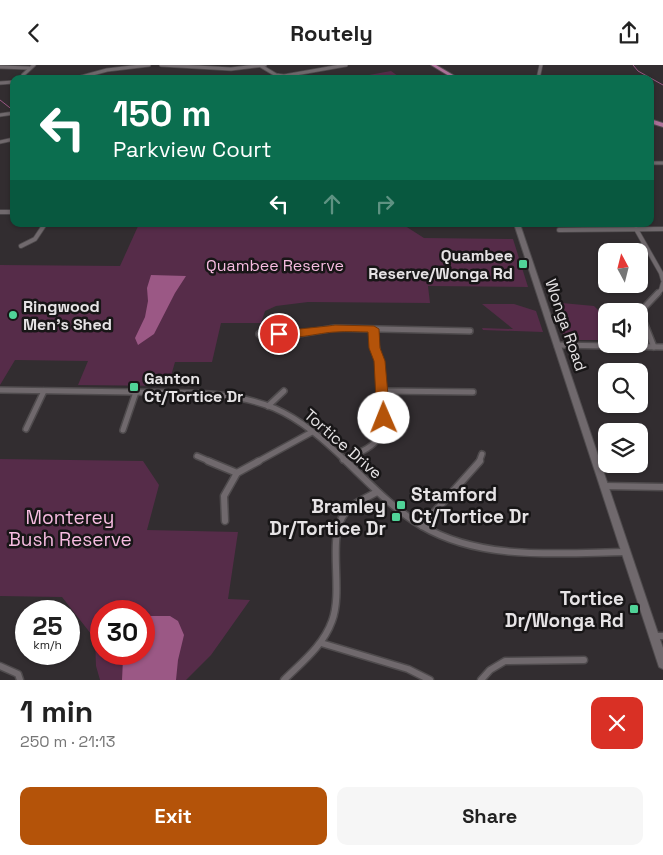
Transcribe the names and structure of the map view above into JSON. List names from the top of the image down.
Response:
{
  "streets": {
    "main road": ["Wonga Road"],
    "street": ["Tortice Drive"]
  },
  "crossings": [
    ["Wonga Road", "Tortice Drive"]
  ],
  "parks": ["Quambee Reserve", "Monterey Bush Reserve"],
  "places": {
    "transit": [
      "Quambee Reserve/Wonga Rd",
      "Ganton Ct/Tortice Dr",
      "Stamford Ct/Tortice Dr",
      "Bramley Dr/Tortice Dr",
      "Tortice Dr/Wonga Rd"
    ],
    "other": ["Ringwood Men's Shed"]
  },
  "north": "top",
  "page": {
    "header": "Routely",
    "turn": ["150 m", "Parkview Court"],
    "speed": "25 km/h",
    "limit": "30",
    "heading": ["1 min", "250 m · 21:13"],
    "buttons": ["Exit", "Share"]
  }
}
